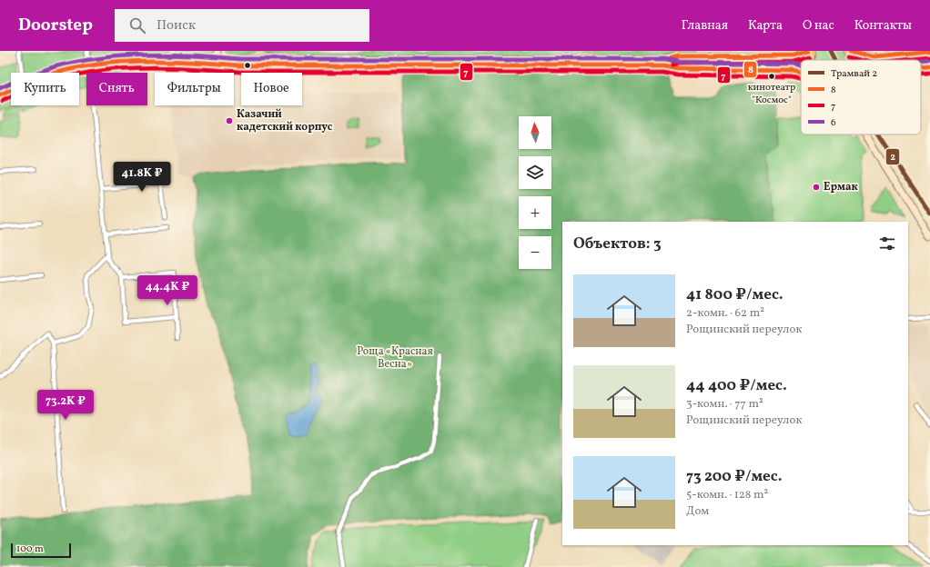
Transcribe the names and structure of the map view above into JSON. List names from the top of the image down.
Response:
{
  "parks": ["Роща «Красная Весна»"],
  "places": ["кинотеатр \"Космос\"", "Казачий кадетский корпус", "Ермак"],
  "lines": [
    "tram line 2",
    "transit line 8",
    "transit line 6",
    "transit line 7"
  ],
  "legend": [
    "Трамвай 2",
    "8",
    "7",
    "6"
  ],
  "scale_bar": "100 m",
  "north": "top",
  "page": {
    "header": "Doorstep",
    "search": "Поиск",
    "nav": [
      "Главная",
      "Карта",
      "О нас",
      "Контакты"
    ],
    "chip": [
      "Купить",
      "Снять",
      "Фильтры",
      "Новое"
    ],
    "map_buttons": ["+", "−"],
    "price": ["41.8K ₽", "44.4K ₽", "73.2K ₽"],
    "heading": "Объектов: 3",
    "list": [
      {
        "name": "41 800 ₽/мес.",
        "note": "2-комн. · 62 m² · Рощинский переулок"
      },
      {
        "name": "44 400 ₽/мес.",
        "note": "3-комн. · 77 m² · Рощинский переулок"
      },
      {
        "name": "73 200 ₽/мес.",
        "note": "5-комн. · 128 m² · Дом"
      }
    ],
    "scale": "100 m"
  }
}
